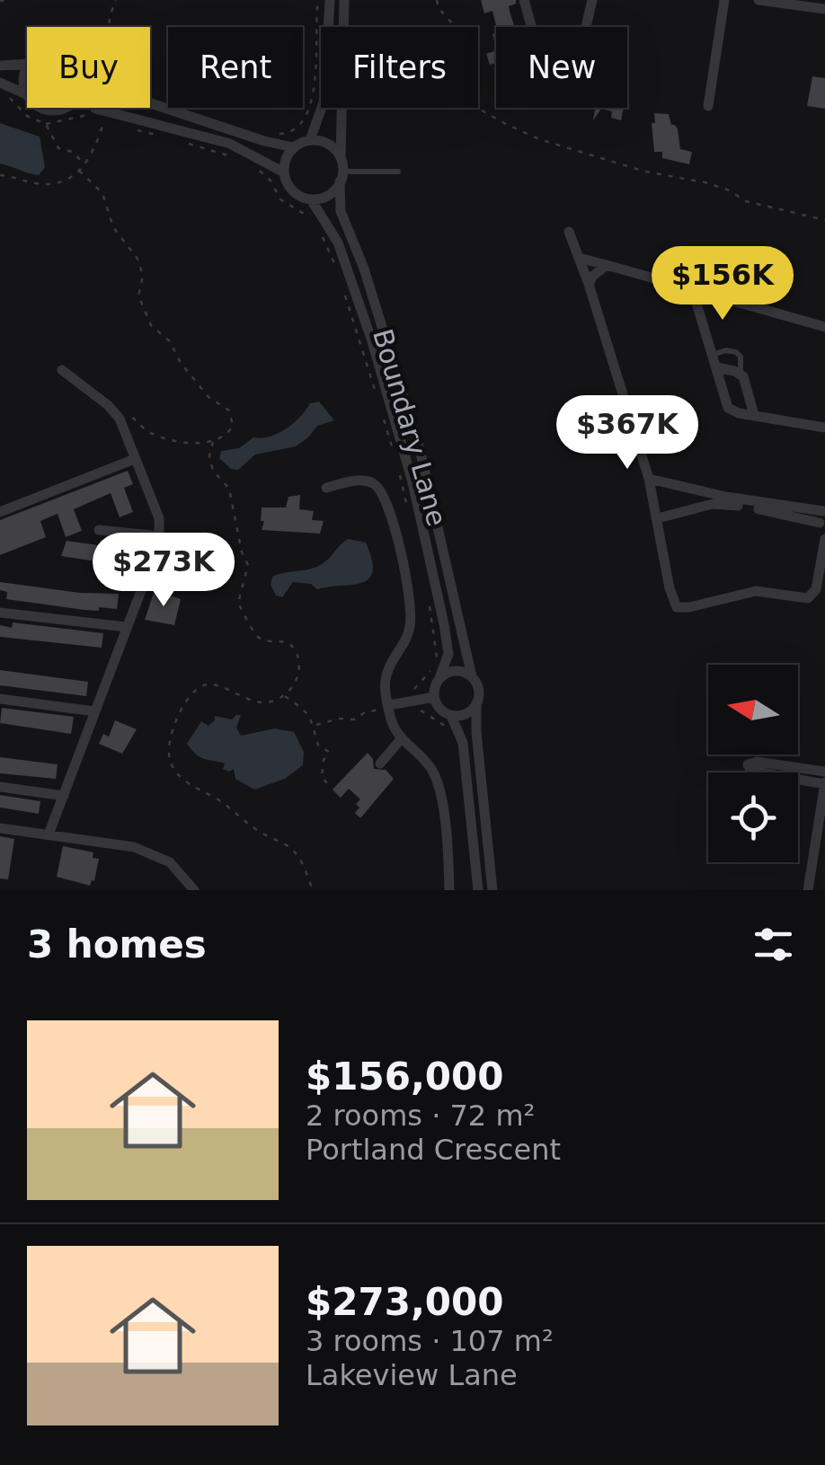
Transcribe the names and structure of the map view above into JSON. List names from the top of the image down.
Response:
{
  "streets": {
    "street": ["Boundary Lane"]
  },
  "north": "left",
  "page": {
    "chip": [
      "Buy",
      "Rent",
      "Filters",
      "New"
    ],
    "price": ["$156K", "$367K", "$273K"],
    "heading": "3 homes",
    "list": [
      {
        "name": "$156,000",
        "note": "2 rooms · 72 m² · Portland Crescent"
      },
      {
        "name": "$273,000",
        "note": "3 rooms · 107 m² · Lakeview Lane"
      }
    ]
  }
}
